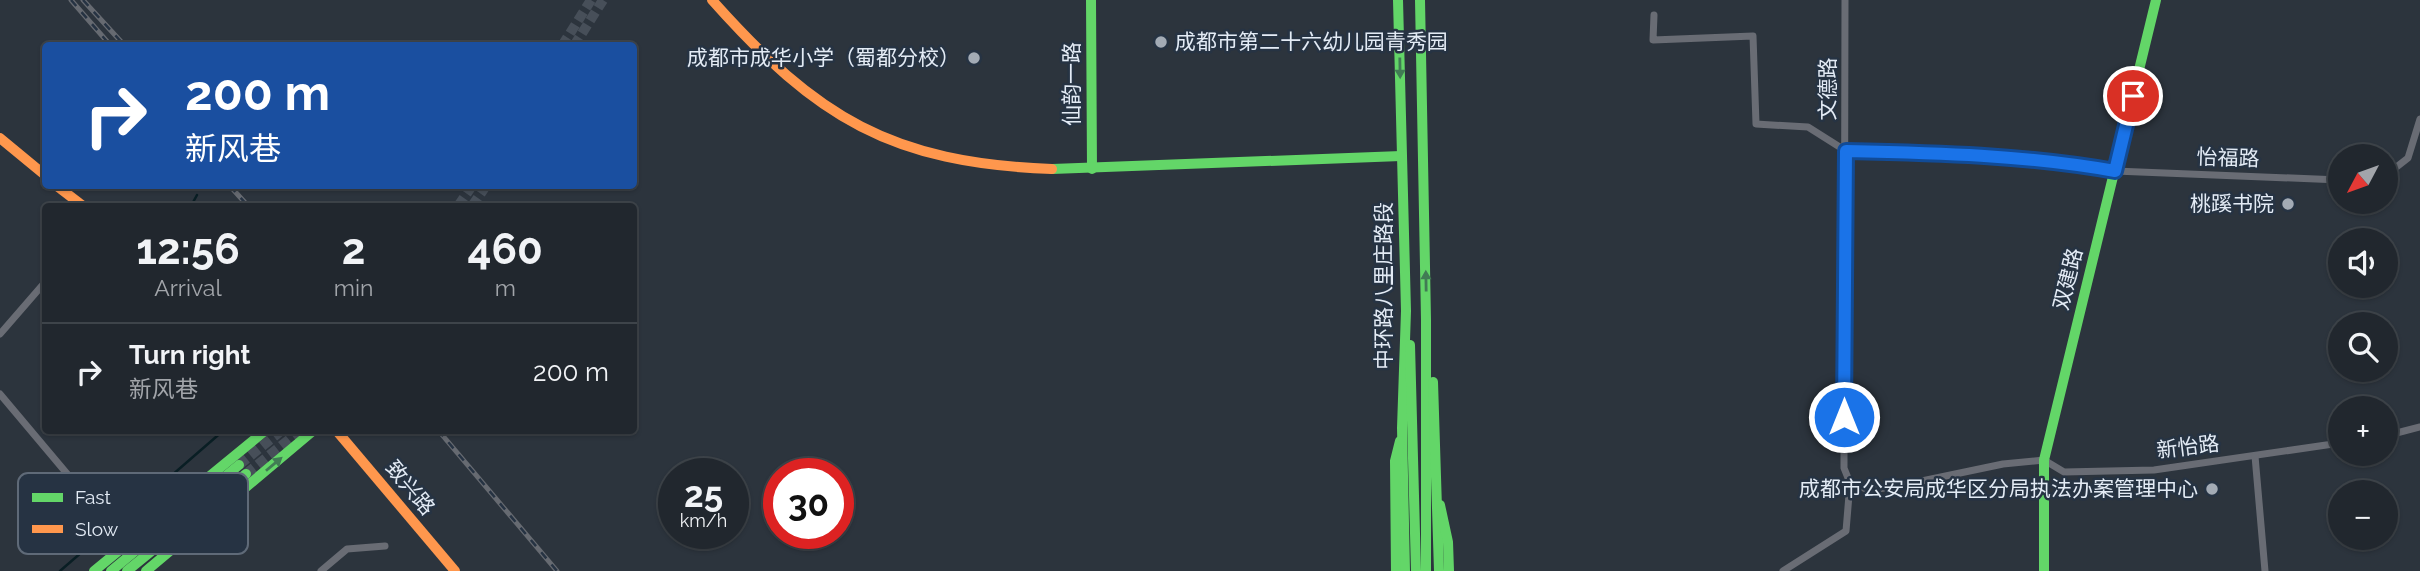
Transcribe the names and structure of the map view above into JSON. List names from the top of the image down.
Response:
{
  "streets": {
    "street": [
      "仙韵一路",
      "文德路",
      "怡福路",
      "双建路",
      "中环路八里庄路段",
      "新怡路",
      "致兴路"
    ]
  },
  "crossings": [
    ["文德路", "怡福路"],
    ["怡福路", "双建路"],
    ["双建路", "新怡路"]
  ],
  "places": [
    "成都市第二十六幼儿园青秀园",
    "成都市成华小学（蜀都分校）",
    "桃蹊书院",
    "成都市公安局成华区分局执法办案管理中心"
  ],
  "legend": ["Fast", "Slow"],
  "north": "bottom left",
  "page": {
    "turn": ["200 m", "新风巷"],
    "map_buttons": ["+", "−"],
    "eta": [
      "12:56",
      "Arrival",
      "2",
      "min",
      "460",
      "m"
    ],
    "list": [
      {
        "name": "Turn right",
        "note": "新风巷",
        "value": "200 m"
      }
    ],
    "speed": "25 km/h",
    "limit": "30"
  }
}
